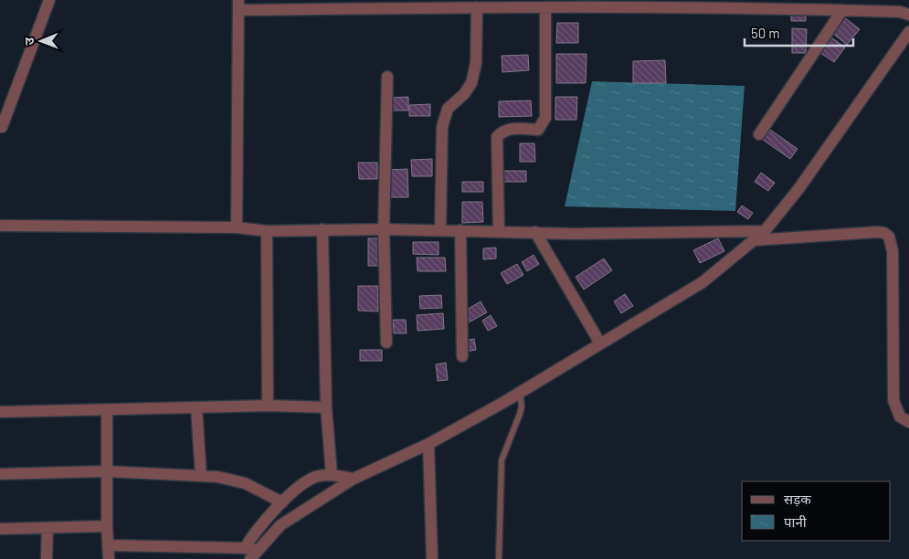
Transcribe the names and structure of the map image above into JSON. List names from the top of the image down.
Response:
{
  "legend": ["सड़क", "पानी"],
  "scale_bar": "50 m",
  "north": "left"
}
